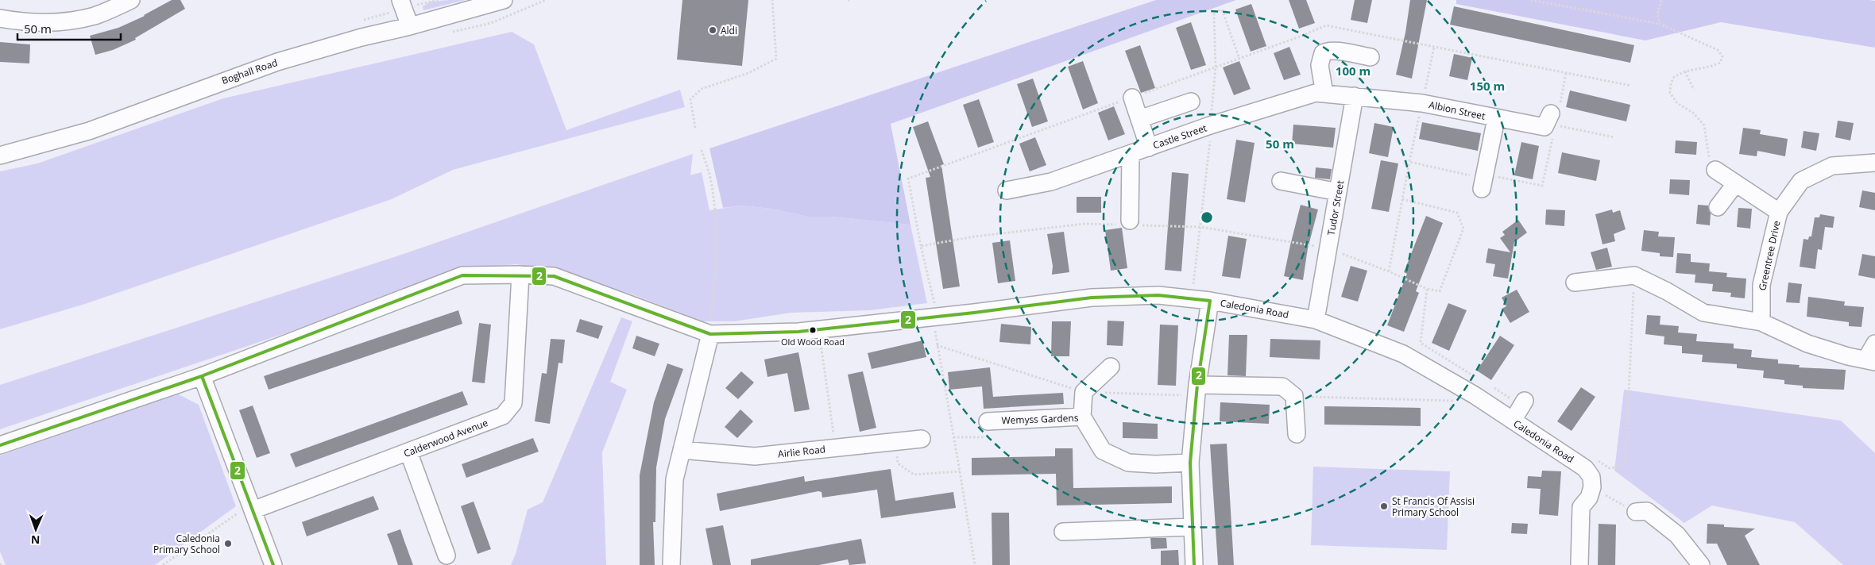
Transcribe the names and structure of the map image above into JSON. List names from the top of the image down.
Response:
{
  "streets": {
    "street": [
      "Boghall Road",
      "Albion Street",
      "Castle Street",
      "Tudor Street",
      "Greentree Drive",
      "Caledonia Road",
      "Wemyss Gardens",
      "Calderwood Avenue",
      "Airlie Road"
    ]
  },
  "crossings": [
    ["Albion Street", "Castle Street"],
    ["Albion Street", "Tudor Street"],
    ["Castle Street", "Tudor Street"],
    ["Tudor Street", "Caledonia Road"],
    ["Caledonia Road", "Calderwood Avenue"]
  ],
  "places": [
    "Aldi",
    "Old Wood Road",
    "St Francis Of Assisi Primary School",
    "Caledonia Primary School"
  ],
  "lines": ["transit line 2"],
  "scale_bar": "50 m",
  "north": "bottom",
  "rings": ["100 m", "150 m", "50 m"]
}
